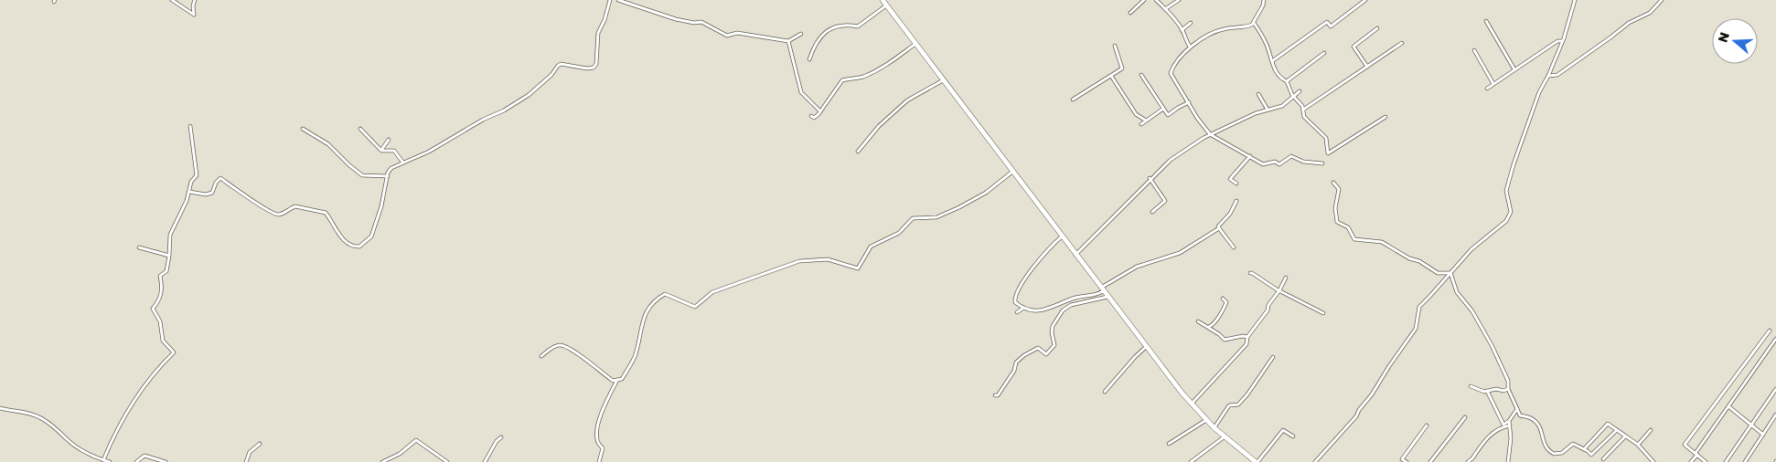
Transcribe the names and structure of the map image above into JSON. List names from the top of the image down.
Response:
{
  "north": "left"
}
